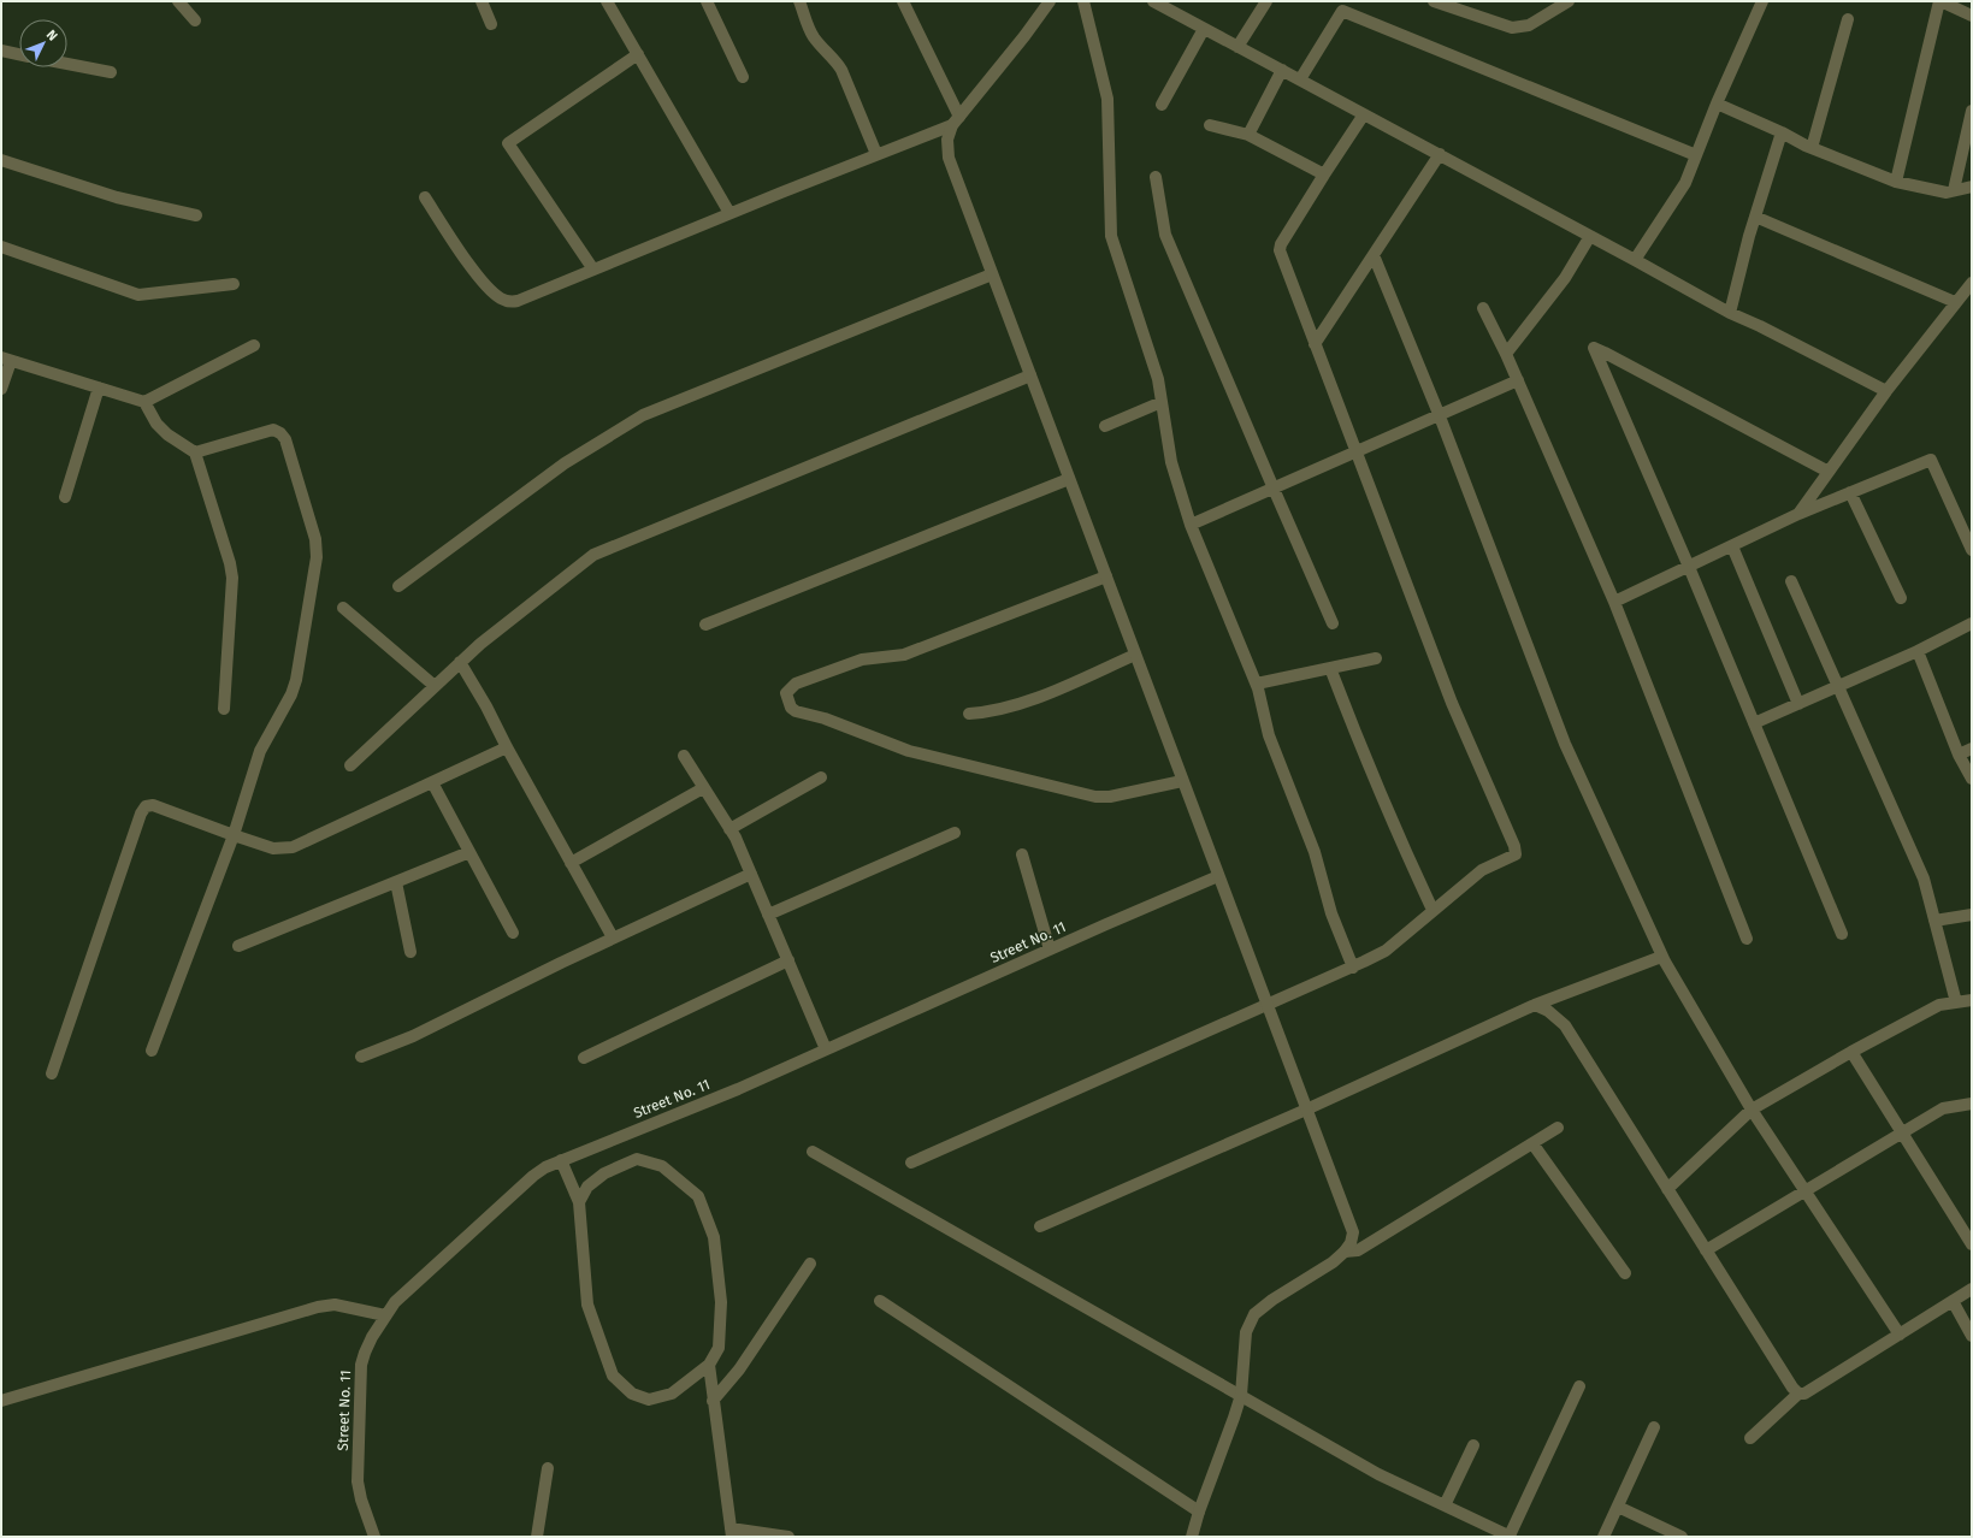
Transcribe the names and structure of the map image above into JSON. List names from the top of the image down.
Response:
{
  "streets": {
    "street": ["Street No. 11"]
  },
  "north": "top right"
}
